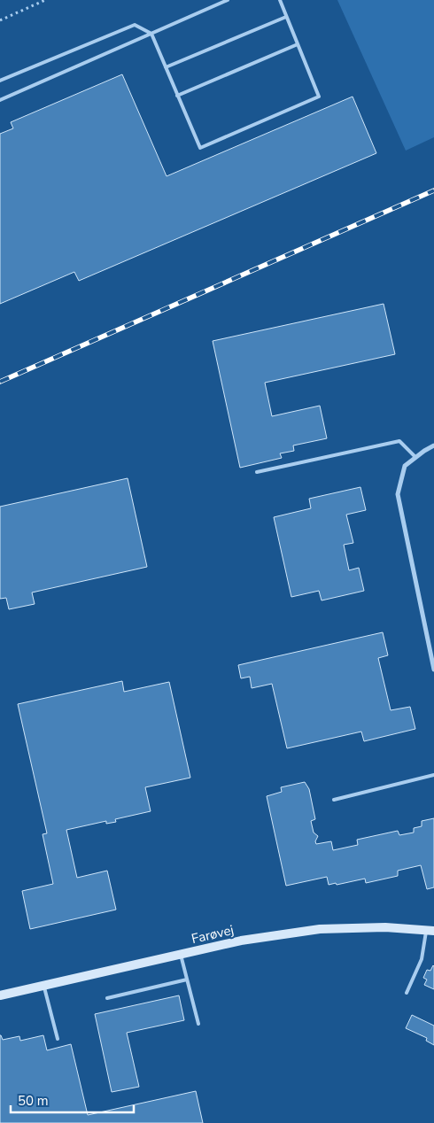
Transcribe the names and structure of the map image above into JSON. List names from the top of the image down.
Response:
{
  "streets": {
    "street": ["Farøvej"]
  },
  "scale_bar": "50 m"
}
